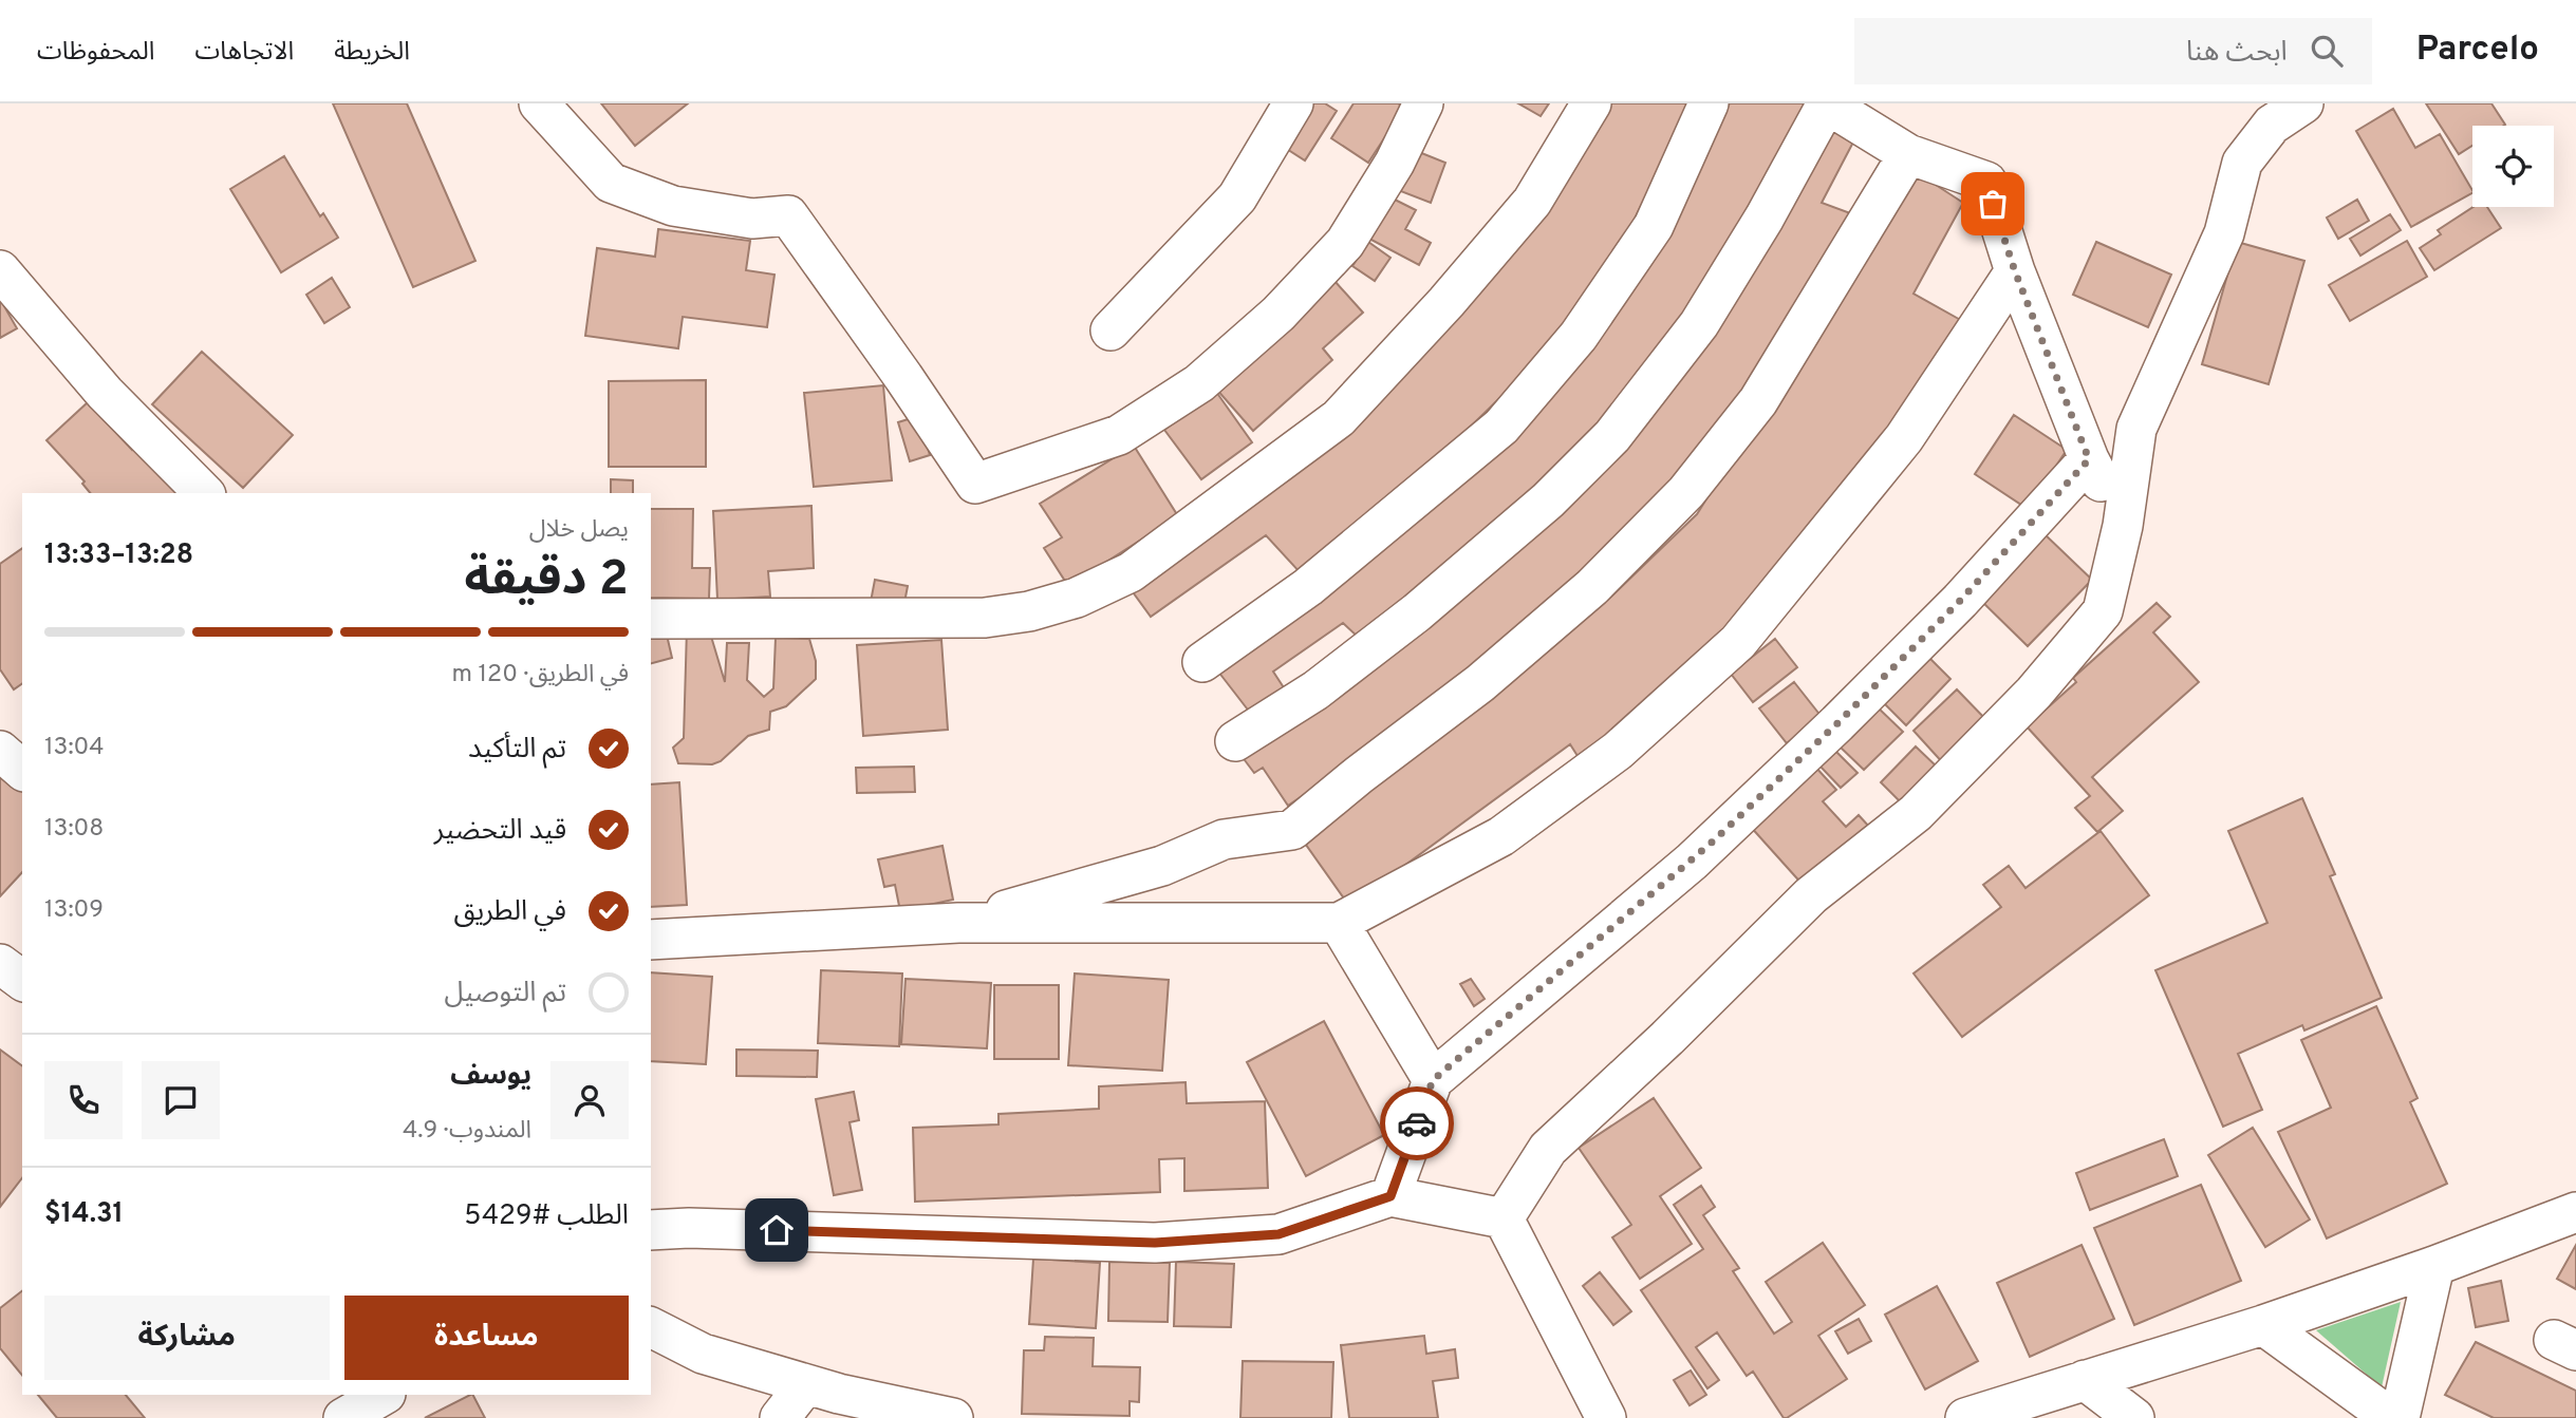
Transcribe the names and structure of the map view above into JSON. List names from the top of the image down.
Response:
{
  "page": {
    "header": "Parcelo",
    "search": "ابحث هنا",
    "nav": ["الخريطة", "الاتجاهات", "المحفوظات"],
    "heading": ["2 دقيقة", "يصل خلال", "13:28–13:33"],
    "panel": [
      "يوسف",
      "المندوب · 4.9",
      "الطلب #5429",
      "$14.31"
    ],
    "bar": "في الطريق · 120 m",
    "list": [
      ["تم التأكيد", "13:04"],
      ["قيد التحضير", "13:08"],
      ["في الطريق", "13:09"],
      "تم التوصيل"
    ],
    "buttons": ["مساعدة", "مشاركة"]
  }
}
